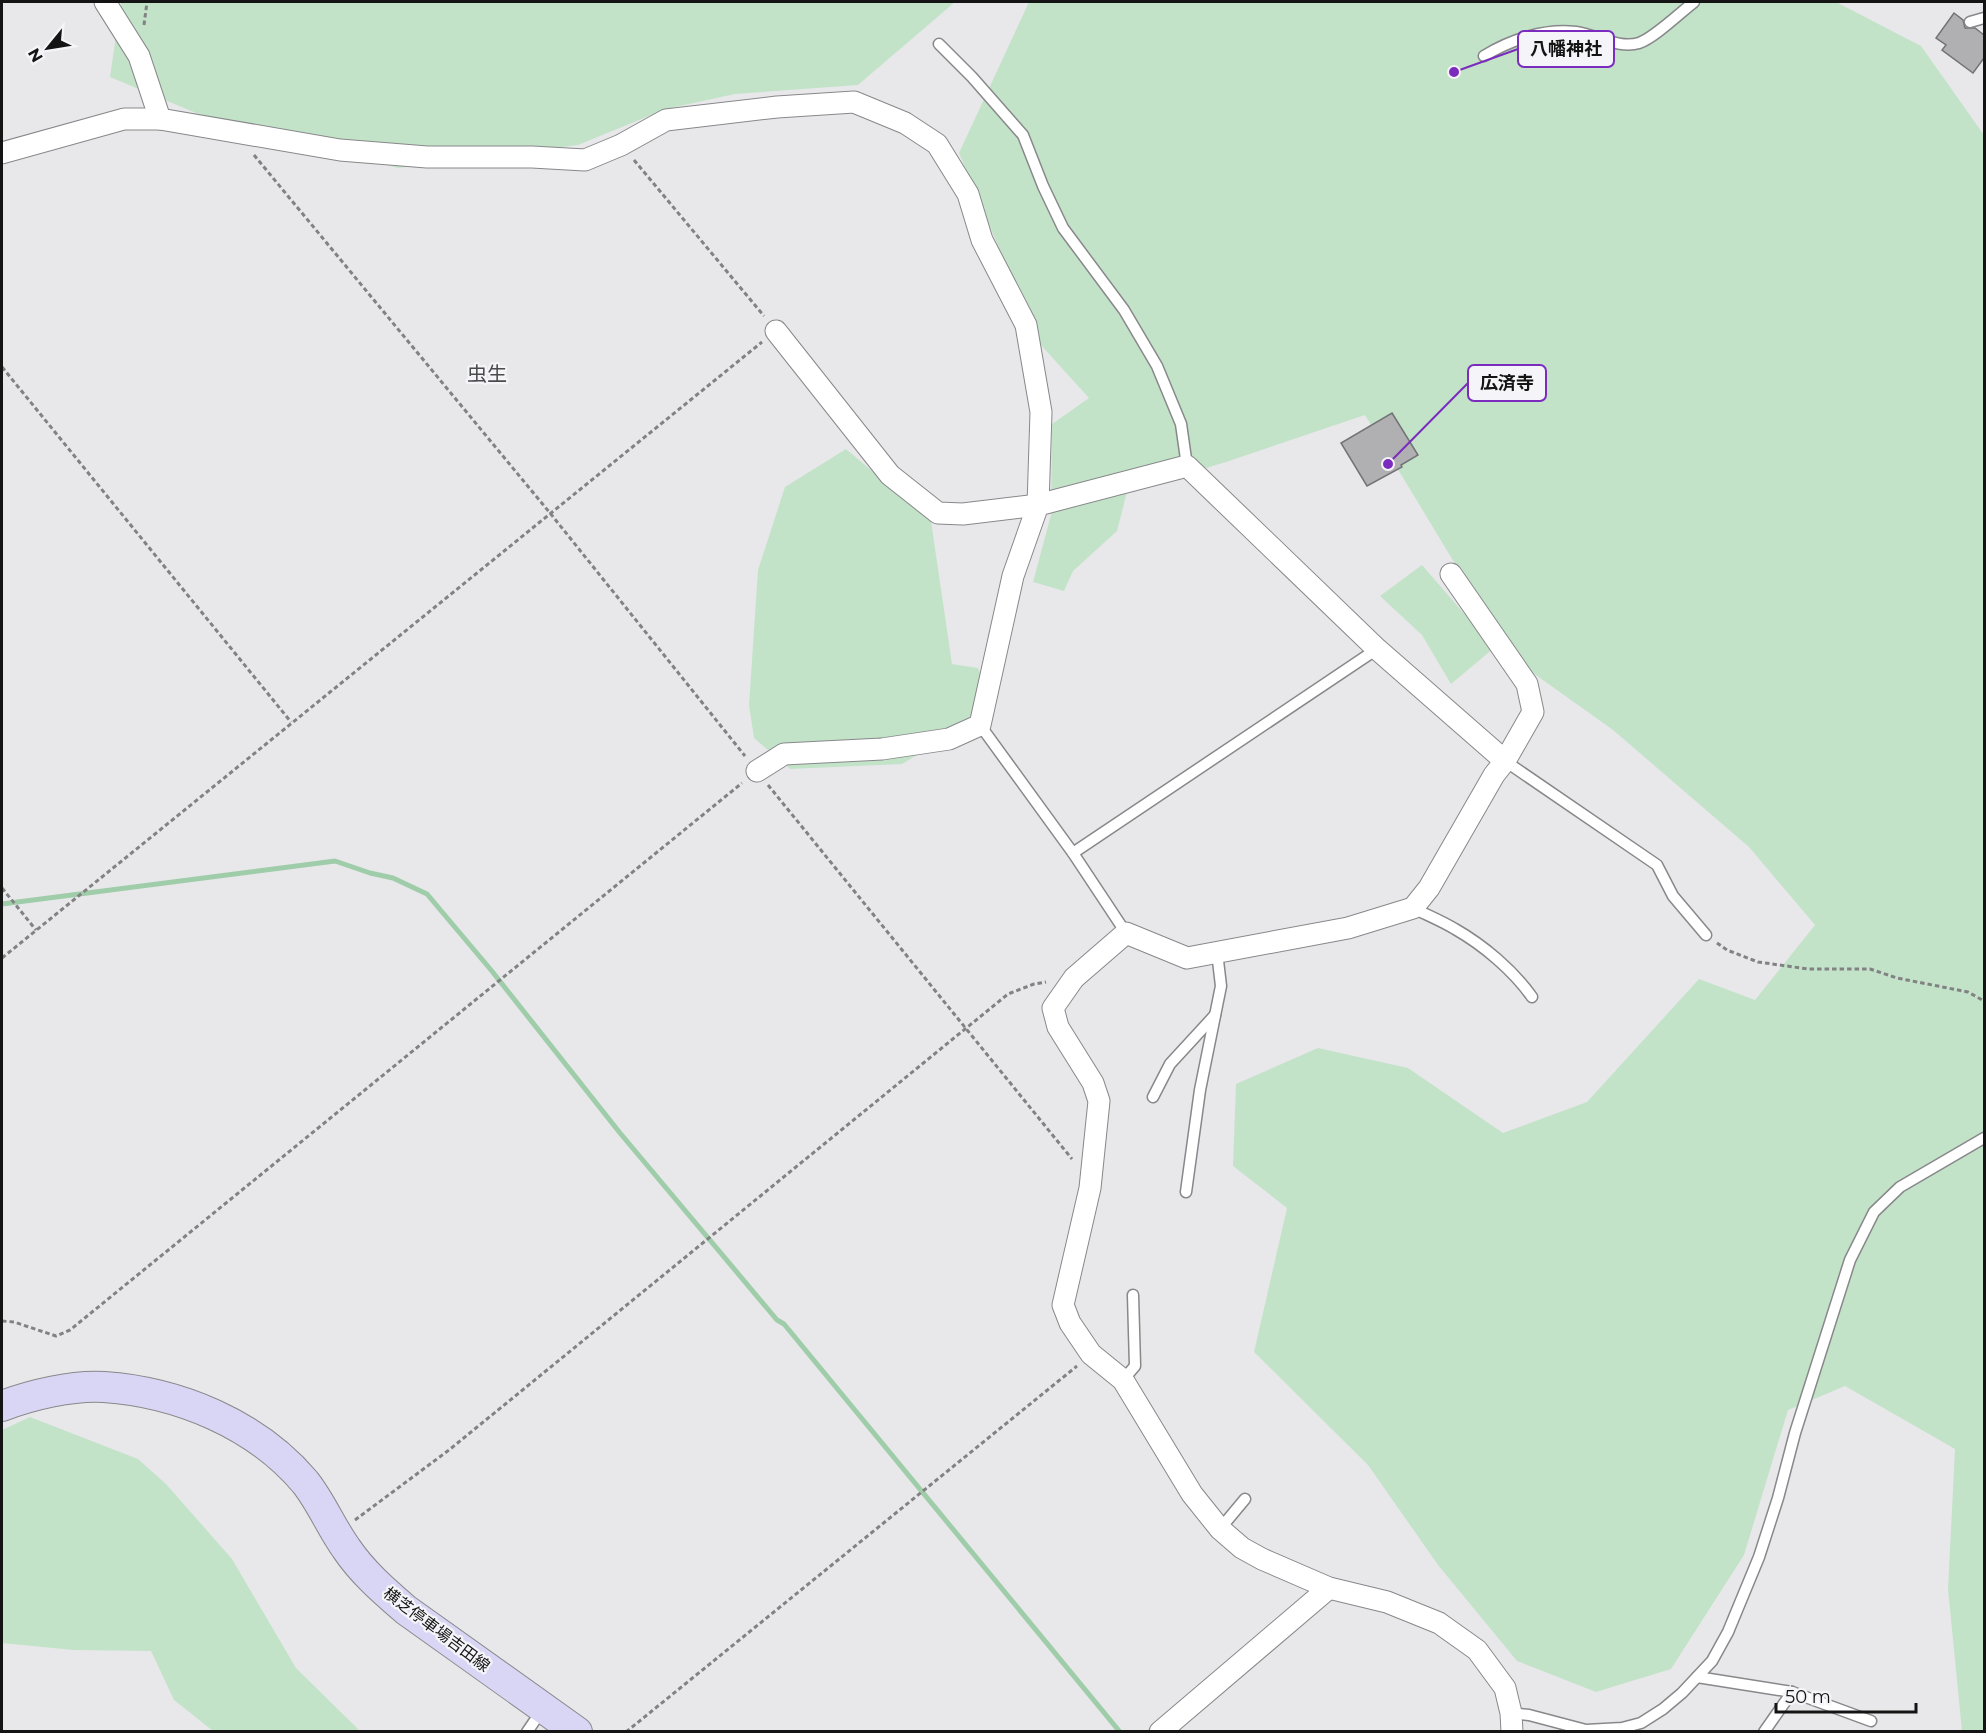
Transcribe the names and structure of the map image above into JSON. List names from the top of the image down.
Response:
{
  "streets": {
    "main road": ["横芝停車場吉田線"]
  },
  "districts": ["虫生"],
  "places": ["八幡神社", "広済寺"],
  "scale_bar": "50 m",
  "north": "bottom left"
}
